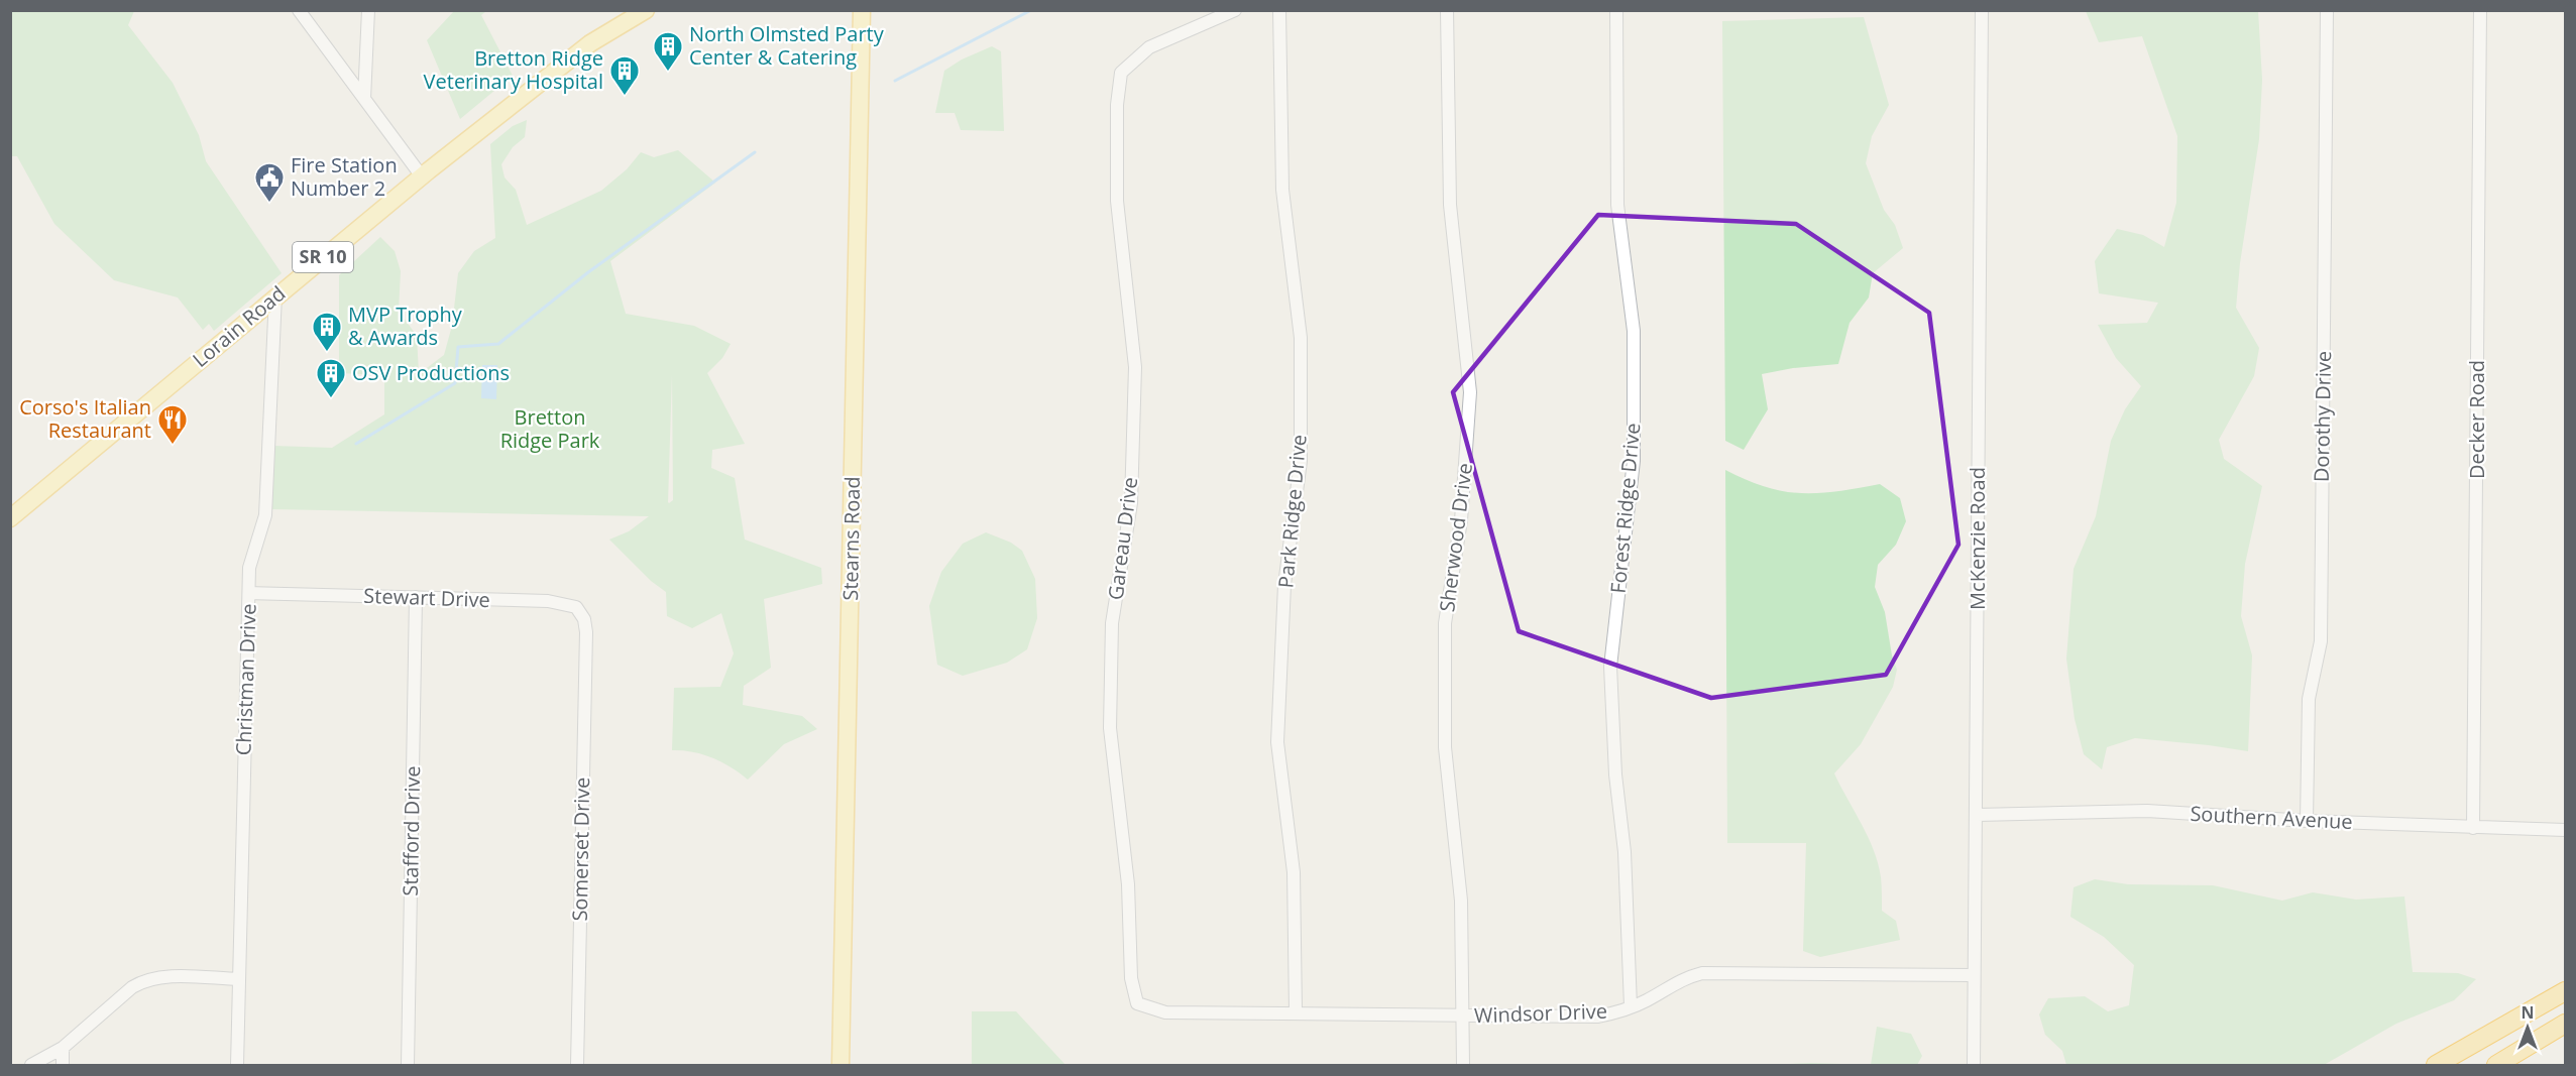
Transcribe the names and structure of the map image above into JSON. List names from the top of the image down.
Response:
{
  "streets": {
    "main road": ["SR 10", "Lorain Road", "Stearns Road"],
    "street": [
      "Dorothy Drive",
      "Decker Road",
      "Forest Ridge Drive",
      "Park Ridge Drive",
      "Sherwood Drive",
      "Gareau Drive",
      "McKenzie Road",
      "Stewart Drive",
      "Christman Drive",
      "Southern Avenue",
      "Stafford Drive",
      "Somerset Drive",
      "Windsor Drive"
    ]
  },
  "crossings": [
    ["Lorain Road", "Christman Drive"],
    ["Dorothy Drive", "Southern Avenue"],
    ["Decker Road", "Southern Avenue"],
    ["Forest Ridge Drive", "Windsor Drive"],
    ["Park Ridge Drive", "Windsor Drive"],
    ["Sherwood Drive", "Windsor Drive"],
    ["Gareau Drive", "Windsor Drive"],
    ["McKenzie Road", "Southern Avenue"],
    ["McKenzie Road", "Windsor Drive"],
    ["Stewart Drive", "Christman Drive"],
    ["Stewart Drive", "Stafford Drive"],
    ["Stewart Drive", "Somerset Drive"]
  ],
  "parks": ["Bretton Ridge Park"],
  "places": {
    "building": [
      "North Olmsted Party Center & Catering",
      "Bretton Ridge Veterinary Hospital",
      "MVP Trophy & Awards",
      "OSV Productions"
    ],
    "public building": ["Fire Station Number 2"],
    "restaurant": ["Corso's Italian Restaurant"]
  },
  "north": "top"
}
